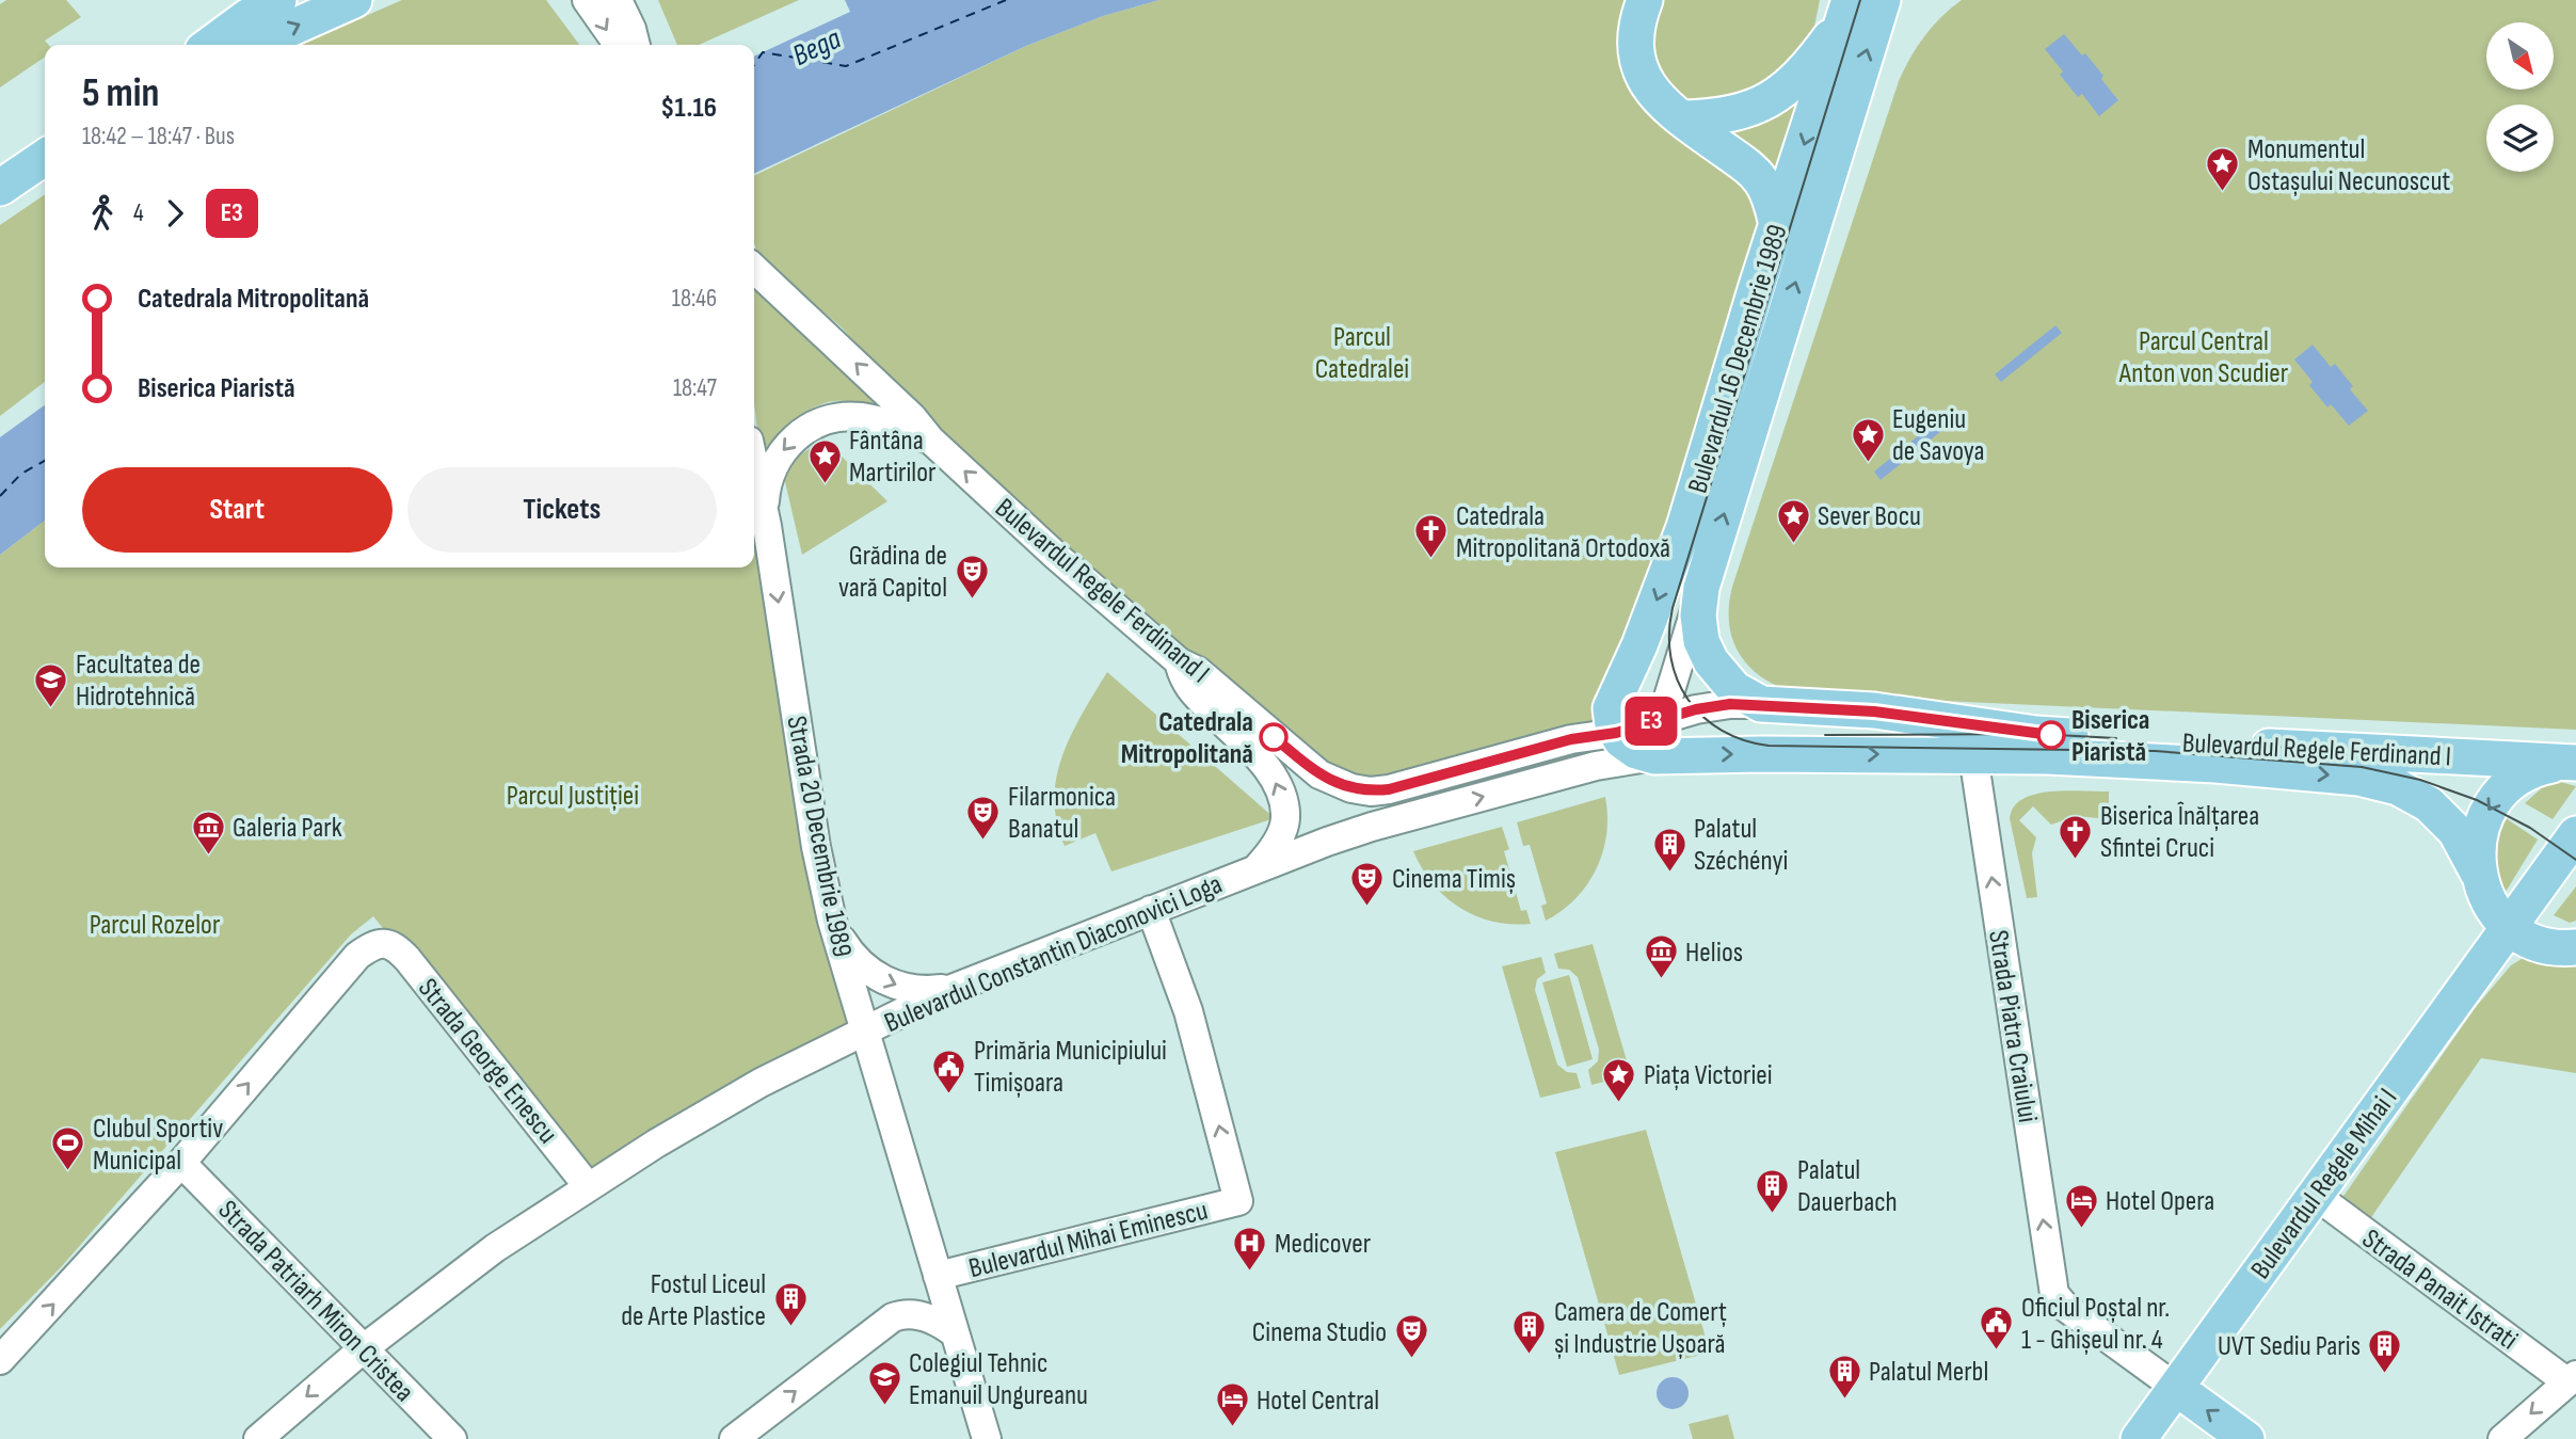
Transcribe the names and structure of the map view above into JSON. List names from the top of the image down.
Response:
{
  "streets": {
    "main road": ["Bulevardul 16 Decembrie 1989", "Bulevardul Regele Ferdinand I", "Bulevardul Regele Mihai I"],
    "street": [
      "Strada 20 Decembrie 1989",
      "Bulevardul Constantin Diaconovici Loga",
      "Strada Piatra Craiului",
      "Strada George Enescu",
      "Bulevardul Mihai Eminescu",
      "Strada Panait Istrati",
      "Strada Patriarh Miron Cristea"
    ]
  },
  "crossings": [
    ["Bulevardul 16 Decembrie 1989", "Bulevardul Regele Ferdinand I"],
    ["Bulevardul Regele Ferdinand I", "Strada Piatra Craiului"],
    ["Bulevardul Regele Ferdinand I", "Bulevardul Regele Mihai I"],
    ["Strada 20 Decembrie 1989", "Bulevardul Constantin Diaconovici Loga"],
    ["Strada 20 Decembrie 1989", "Bulevardul Mihai Eminescu"],
    ["Bulevardul Constantin Diaconovici Loga", "Strada George Enescu"],
    ["Bulevardul Constantin Diaconovici Loga", "Bulevardul Mihai Eminescu"],
    ["Bulevardul Constantin Diaconovici Loga", "Strada Patriarh Miron Cristea"],
    ["Strada Piatra Craiului", "Bulevardul Regele Mihai I"],
    ["Strada George Enescu", "Strada Patriarh Miron Cristea"],
    ["Bulevardul Regele Mihai I", "Strada Panait Istrati"]
  ],
  "one_way": ["Strada 20 Decembrie 1989", "Strada Piatra Craiului"],
  "water": ["Bega"],
  "parks": [
    "Parcul Catedralei",
    "Parcul Central Anton von Scudier",
    "Parcul Justiției",
    "Parcul Rozelor"
  ],
  "places": {
    "place": [
      "Monumentul Ostașului Necunoscut",
      "Eugeniu de Savoya",
      "Fântâna Martirilor",
      "Sever Bocu",
      "Piața Victoriei"
    ],
    "church": ["Catedrala Mitropolitană Ortodoxă", "Biserica Înălțarea Sfintei Cruci"],
    "theatre": [
      "Grădina de vară Capitol",
      "Filarmonica Banatul",
      "Cinema Timiș",
      "Cinema Studio"
    ],
    "school or university": ["Facultatea de Hidrotehnică", "Colegiul Tehnic Emanuil Ungureanu"],
    "other": ["Biserica Piaristă", "Catedrala Mitropolitană"],
    "museum": ["Galeria Park", "Helios"],
    "building": [
      "Palatul Széchényi",
      "Palatul Dauerbach",
      "Fostul Liceul de Arte Plastice",
      "Camera de Comerț și Industrie Ușoară",
      "UVT Sediu Paris",
      "Palatul Merbl"
    ],
    "public building": ["Primăria Municipiului Timișoara", "Oficiul Poștal nr. 1 - Ghișeul nr. 4"],
    "sports": ["Clubul Sportiv Municipal"],
    "hotel": ["Hotel Opera", "Hotel Central"],
    "hospital": ["Medicover"]
  },
  "lines": ["bus line E3"],
  "north": "bottom right",
  "page": {
    "on_map": "E3",
    "heading": ["5 min", "18:42 – 18:47 · Bus", "$1.16"],
    "legs": ["4", "E3"],
    "list": [
      {
        "name": "Catedrala Mitropolitană",
        "value": "18:46"
      },
      {
        "name": "Biserica Piaristă",
        "value": "18:47"
      }
    ],
    "buttons": ["Start", "Tickets"]
  }
}
